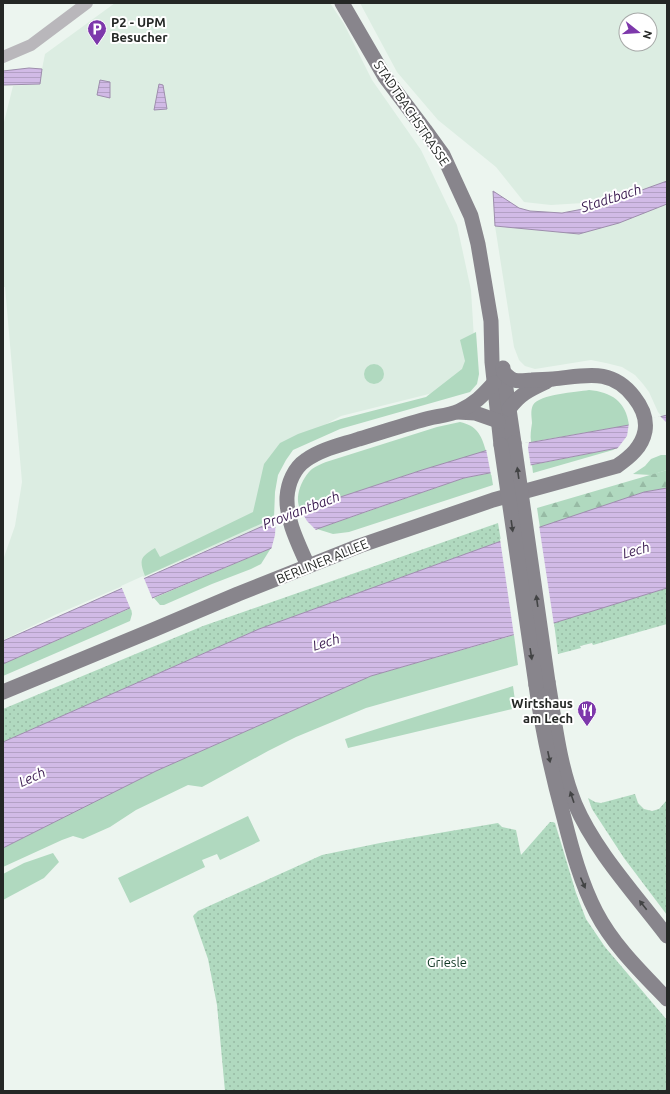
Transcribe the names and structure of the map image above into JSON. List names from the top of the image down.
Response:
{
  "streets": {
    "main road": ["STADTBACHSTRASSE", "BERLINER ALLEE"]
  },
  "water": ["Stadtbach", "Proviantbach", "Lech"],
  "parks": ["Griesle"],
  "places": {
    "parking": ["P2 - UPM Besucher"],
    "restaurant": ["Wirtshaus am Lech"]
  },
  "north": "right"
}
